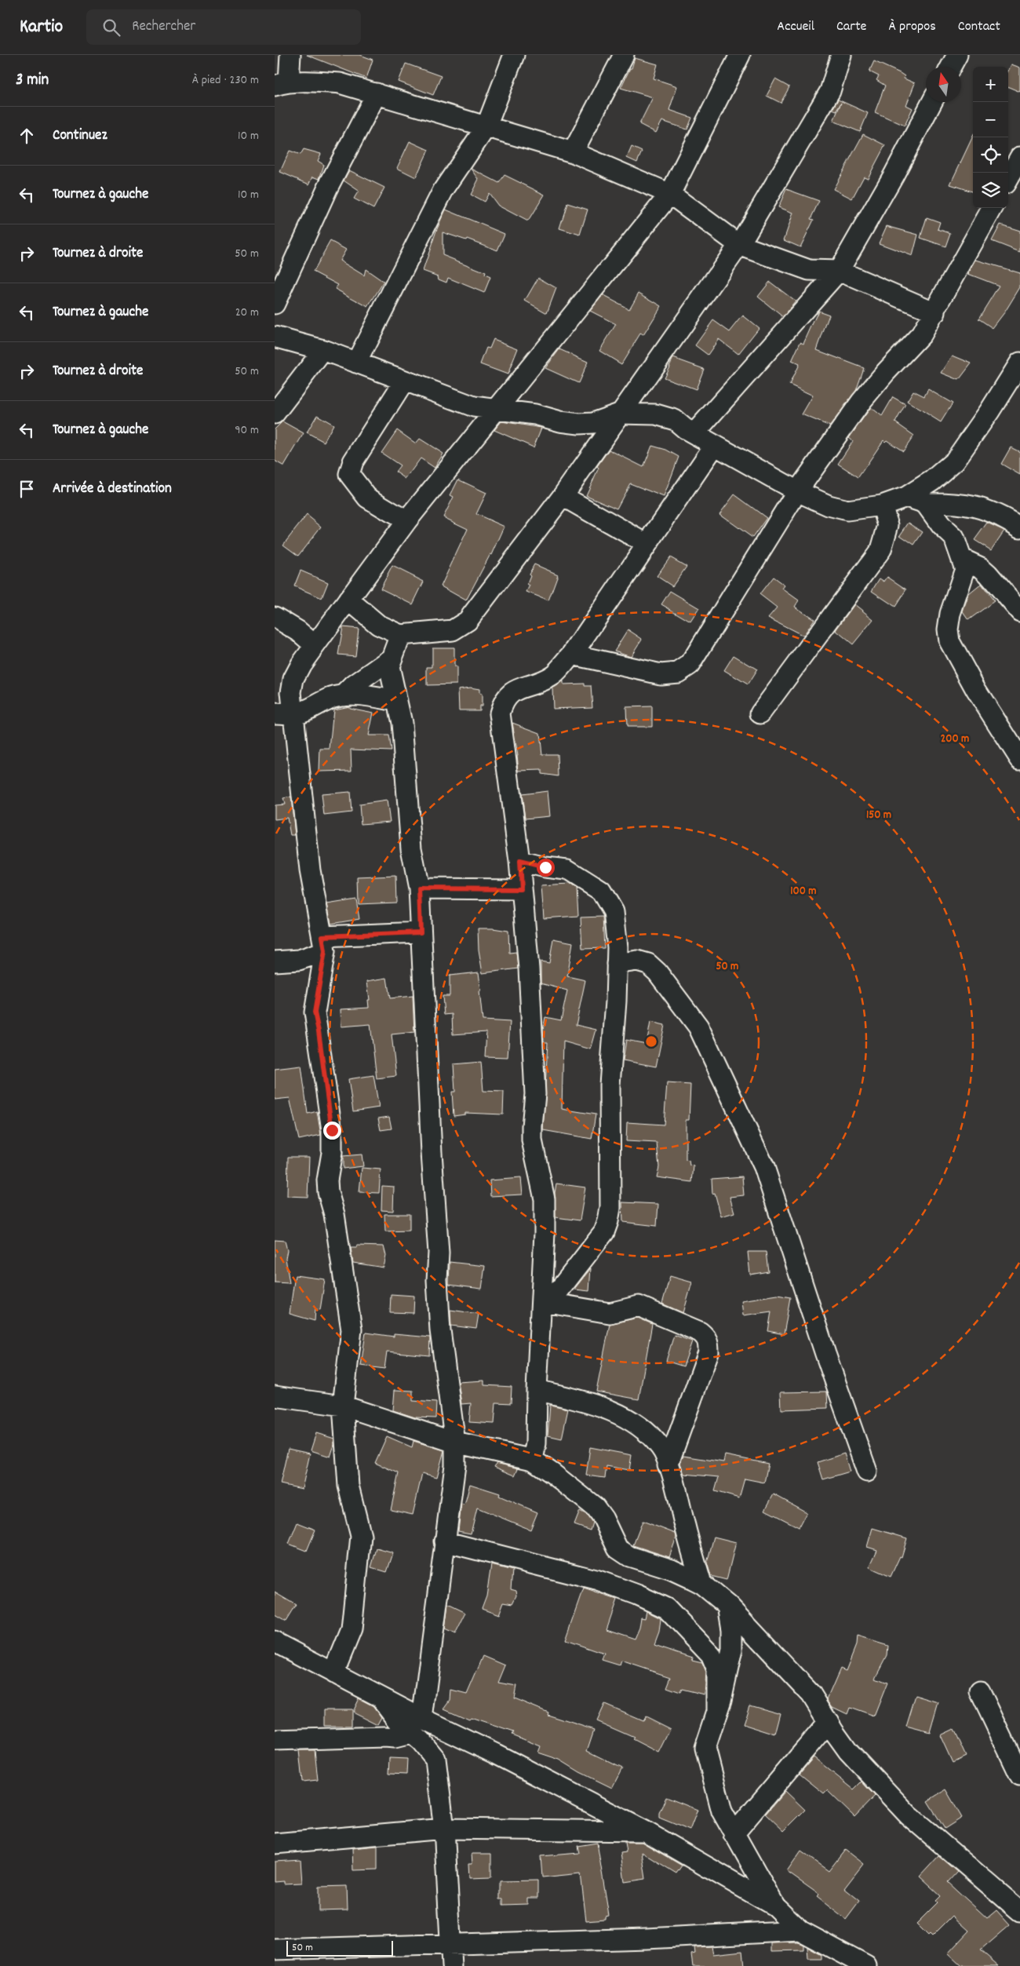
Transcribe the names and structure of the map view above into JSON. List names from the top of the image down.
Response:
{
  "scale_bar": "50 m",
  "north": "top",
  "page": {
    "header": "Kartio",
    "search": "Rechercher",
    "nav": [
      "Accueil",
      "Carte",
      "À propos",
      "Contact"
    ],
    "heading": ["3 min", "À pied · 230 m"],
    "map_buttons": ["+", "−"],
    "list": [
      ["Continuez", "10 m"],
      ["Tournez à gauche", "10 m"],
      ["Tournez à droite", "50 m"],
      ["Tournez à gauche", "20 m"],
      ["Tournez à droite", "50 m"],
      ["Tournez à gauche", "90 m"],
      "Arrivée à destination"
    ],
    "scale": "50 m"
  },
  "rings": [
    "200 m",
    "150 m",
    "100 m",
    "50 m"
  ]
}
